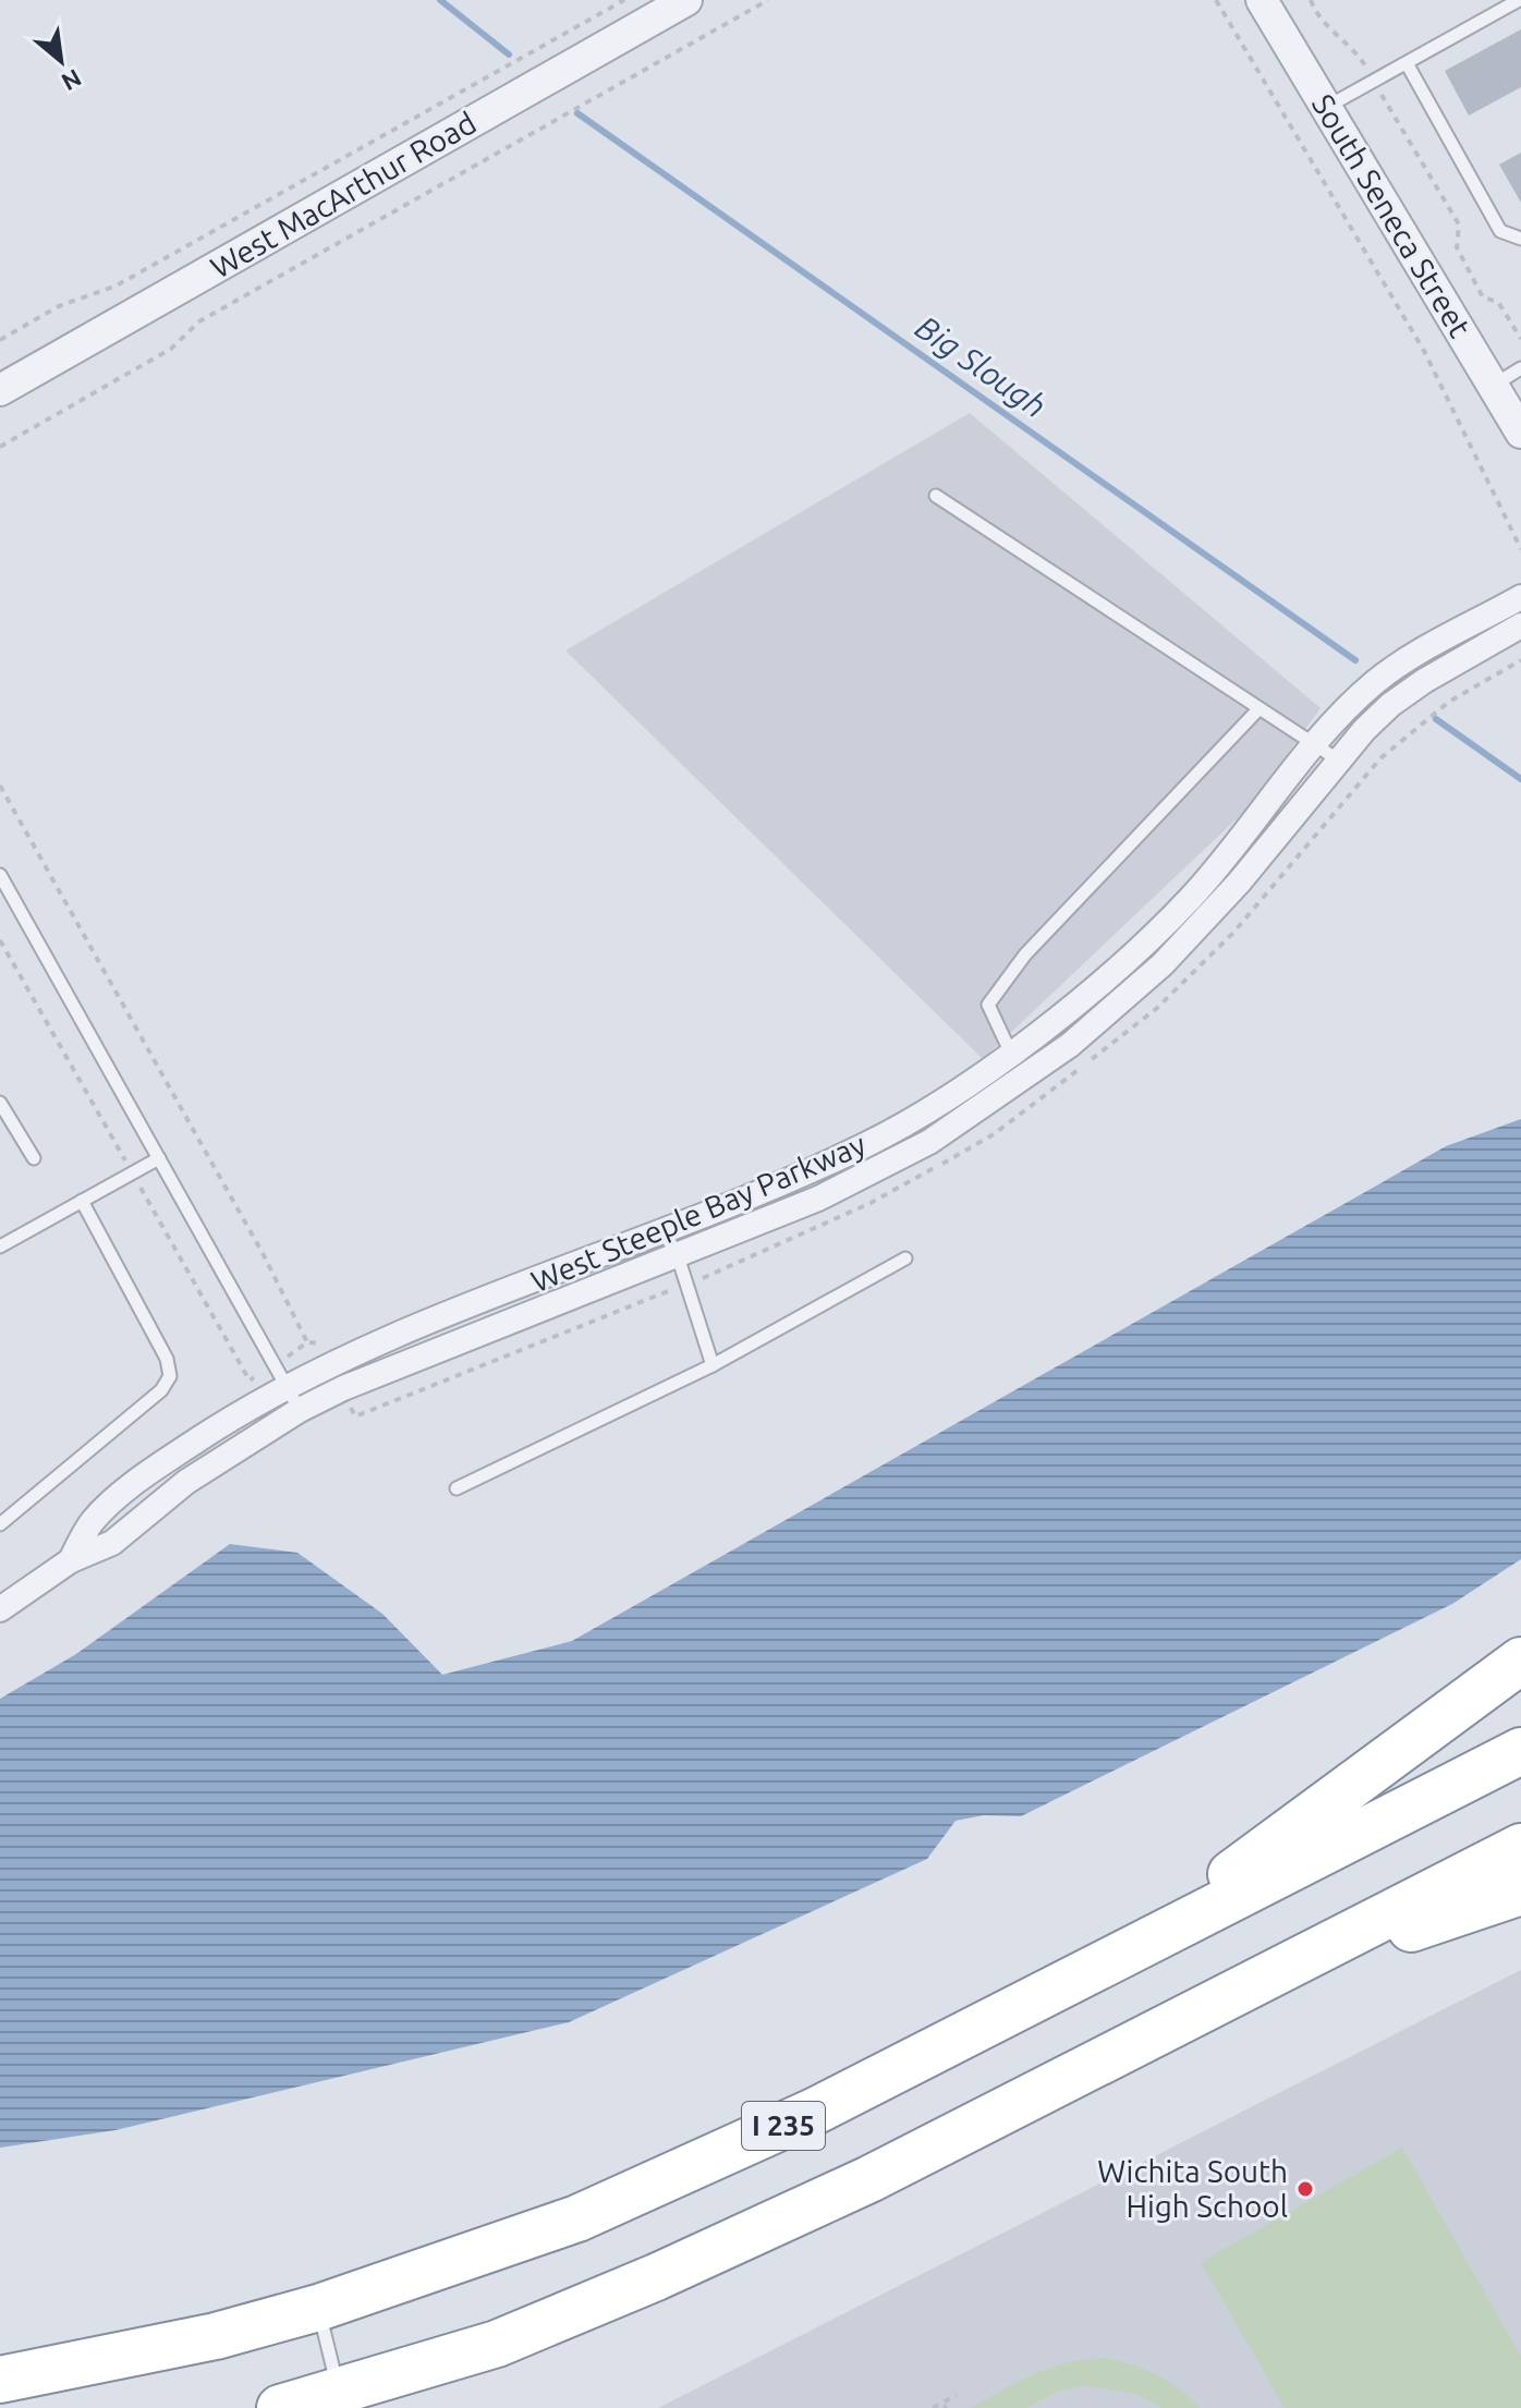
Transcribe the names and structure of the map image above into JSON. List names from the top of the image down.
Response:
{
  "streets": {
    "highway": ["I 235"],
    "street": ["West MacArthur Road", "South Seneca Street", "West Steeple Bay Parkway"]
  },
  "water": ["Big Slough"],
  "places": ["Wichita South High School"],
  "north": "bottom right"
}
